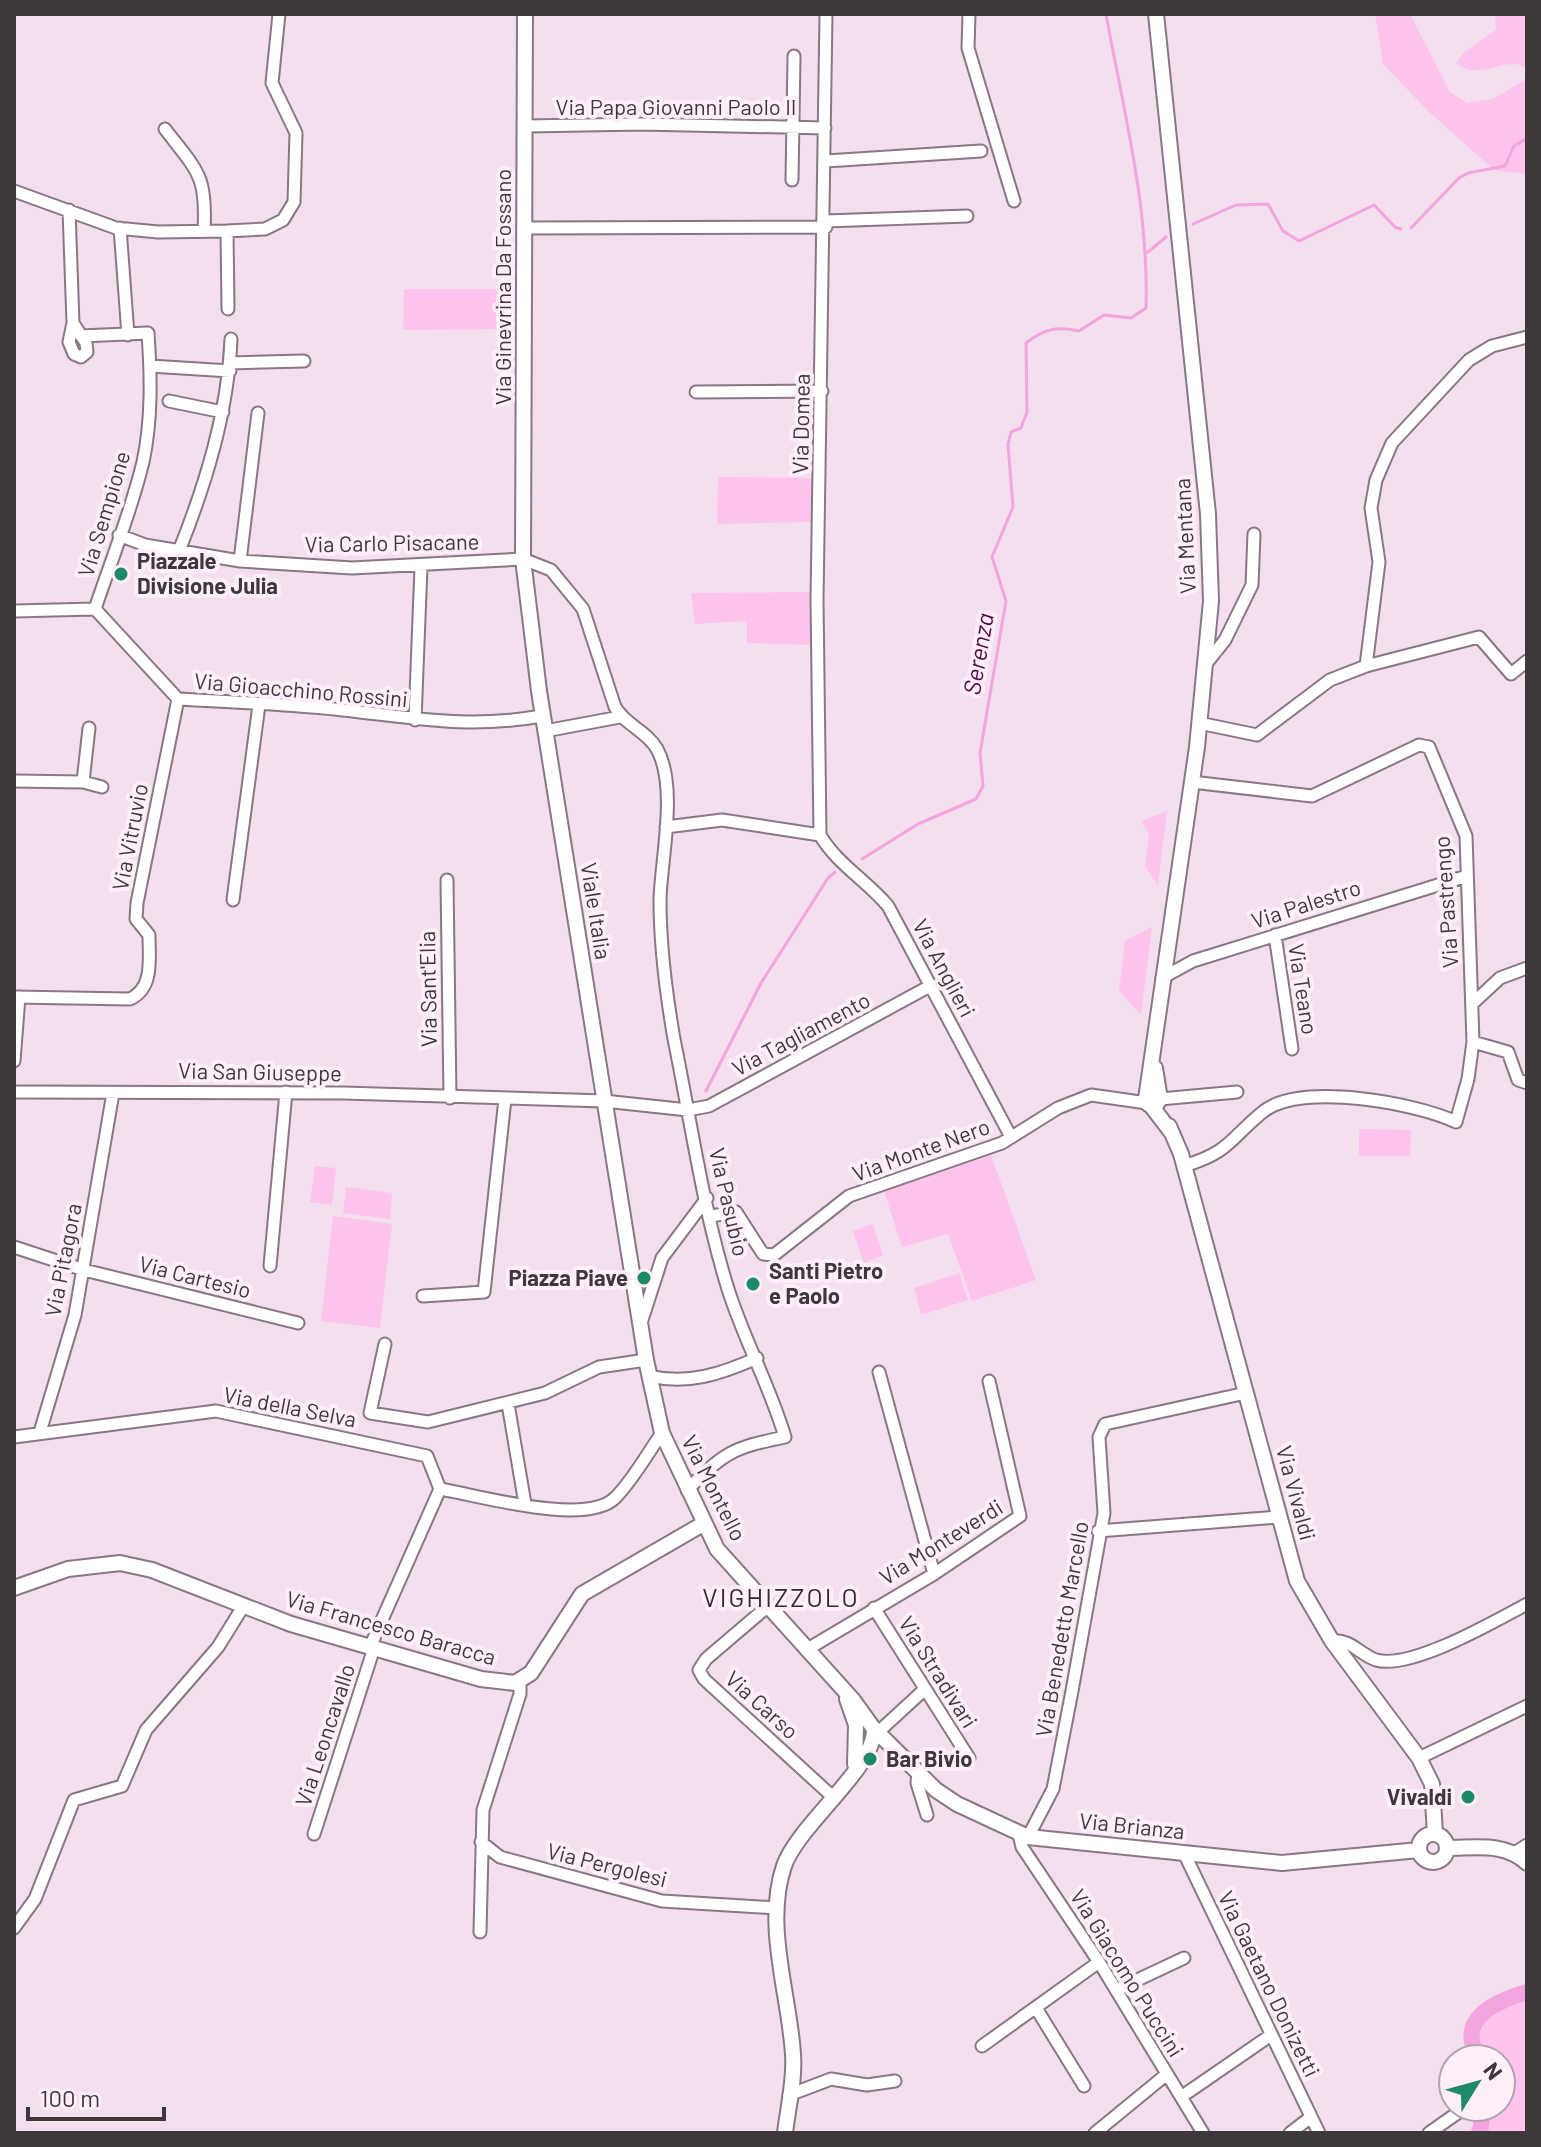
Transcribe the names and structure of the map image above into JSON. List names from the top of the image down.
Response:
{
  "streets": {
    "street": [
      "Via Papa Giovanni Paolo II",
      "Via Ginevrina Da Fossano",
      "Via Domea",
      "Via Sempione",
      "Via Mentana",
      "Via Carlo Pisacane",
      "Via Gioacchino Rossini",
      "Via Vitruvio",
      "Via Pastrengo",
      "Via Palestro",
      "Viale Italia",
      "Via Anglieri",
      "Via Sant'Elia",
      "Via Teano",
      "Via Tagliamento",
      "Via San Giuseppe",
      "Via Monte Nero",
      "Via Pasubio",
      "Via Pitagora",
      "Via Cartesio",
      "Via della Selva",
      "Via Montello",
      "Via Vivaldi",
      "Via Monteverdi",
      "Via Francesco Baracca",
      "Via Benedetto Marcello",
      "Via Stradivari",
      "Via Carso",
      "Via Leoncavallo",
      "Via Brianza",
      "Via Pergolesi",
      "Via Giacomo Puccini",
      "Via Gaetano Donizetti"
    ]
  },
  "crossings": [
    ["Via Papa Giovanni Paolo II", "Via Ginevrina Da Fossano"],
    ["Via Papa Giovanni Paolo II", "Via Domea"],
    ["Via Ginevrina Da Fossano", "Via Carlo Pisacane"],
    ["Via Ginevrina Da Fossano", "Viale Italia"],
    ["Via Domea", "Via Anglieri"],
    ["Via Sempione", "Via Carlo Pisacane"],
    ["Via Sempione", "Via Gioacchino Rossini"],
    ["Via Mentana", "Via Pastrengo"],
    ["Via Mentana", "Via Palestro"],
    ["Via Mentana", "Via Monte Nero"],
    ["Via Mentana", "Via Vivaldi"],
    ["Via Carlo Pisacane", "Viale Italia"],
    ["Via Gioacchino Rossini", "Via Vitruvio"],
    ["Via Gioacchino Rossini", "Viale Italia"],
    ["Via Gioacchino Rossini", "Via Pasubio"],
    ["Via Pastrengo", "Via Palestro"],
    ["Via Palestro", "Via Teano"],
    ["Viale Italia", "Via San Giuseppe"],
    ["Via Anglieri", "Via Tagliamento"],
    ["Via Anglieri", "Via Monte Nero"],
    ["Via Sant'Elia", "Via San Giuseppe"],
    ["Via Tagliamento", "Via San Giuseppe"],
    ["Via Tagliamento", "Via Pasubio"],
    ["Via San Giuseppe", "Via Pasubio"],
    ["Via San Giuseppe", "Via Pitagora"],
    ["Via Monte Nero", "Via Pasubio"],
    ["Via Monte Nero", "Via Vivaldi"],
    ["Via Pasubio", "Via Montello"],
    ["Via Pitagora", "Via Cartesio"],
    ["Via Pitagora", "Via della Selva"],
    ["Via della Selva", "Via Leoncavallo"],
    ["Via Montello", "Via Monteverdi"],
    ["Via Montello", "Via Francesco Baracca"],
    ["Via Montello", "Via Carso"],
    ["Via Montello", "Via Brianza"],
    ["Via Vivaldi", "Via Benedetto Marcello"],
    ["Via Vivaldi", "Via Brianza"],
    ["Via Monteverdi", "Via Stradivari"],
    ["Via Francesco Baracca", "Via Leoncavallo"],
    ["Via Benedetto Marcello", "Via Brianza"],
    ["Via Benedetto Marcello", "Via Giacomo Puccini"],
    ["Via Brianza", "Via Giacomo Puccini"],
    ["Via Brianza", "Via Gaetano Donizetti"]
  ],
  "districts": ["VIGHIZZOLO"],
  "water": ["Serenza"],
  "places": [
    "Piazzale Divisione Julia",
    "Piazza Piave",
    "Santi Pietro e Paolo",
    "Bar Bivio",
    "Vivaldi"
  ],
  "scale_bar": "100 m",
  "north": "top right"
}
